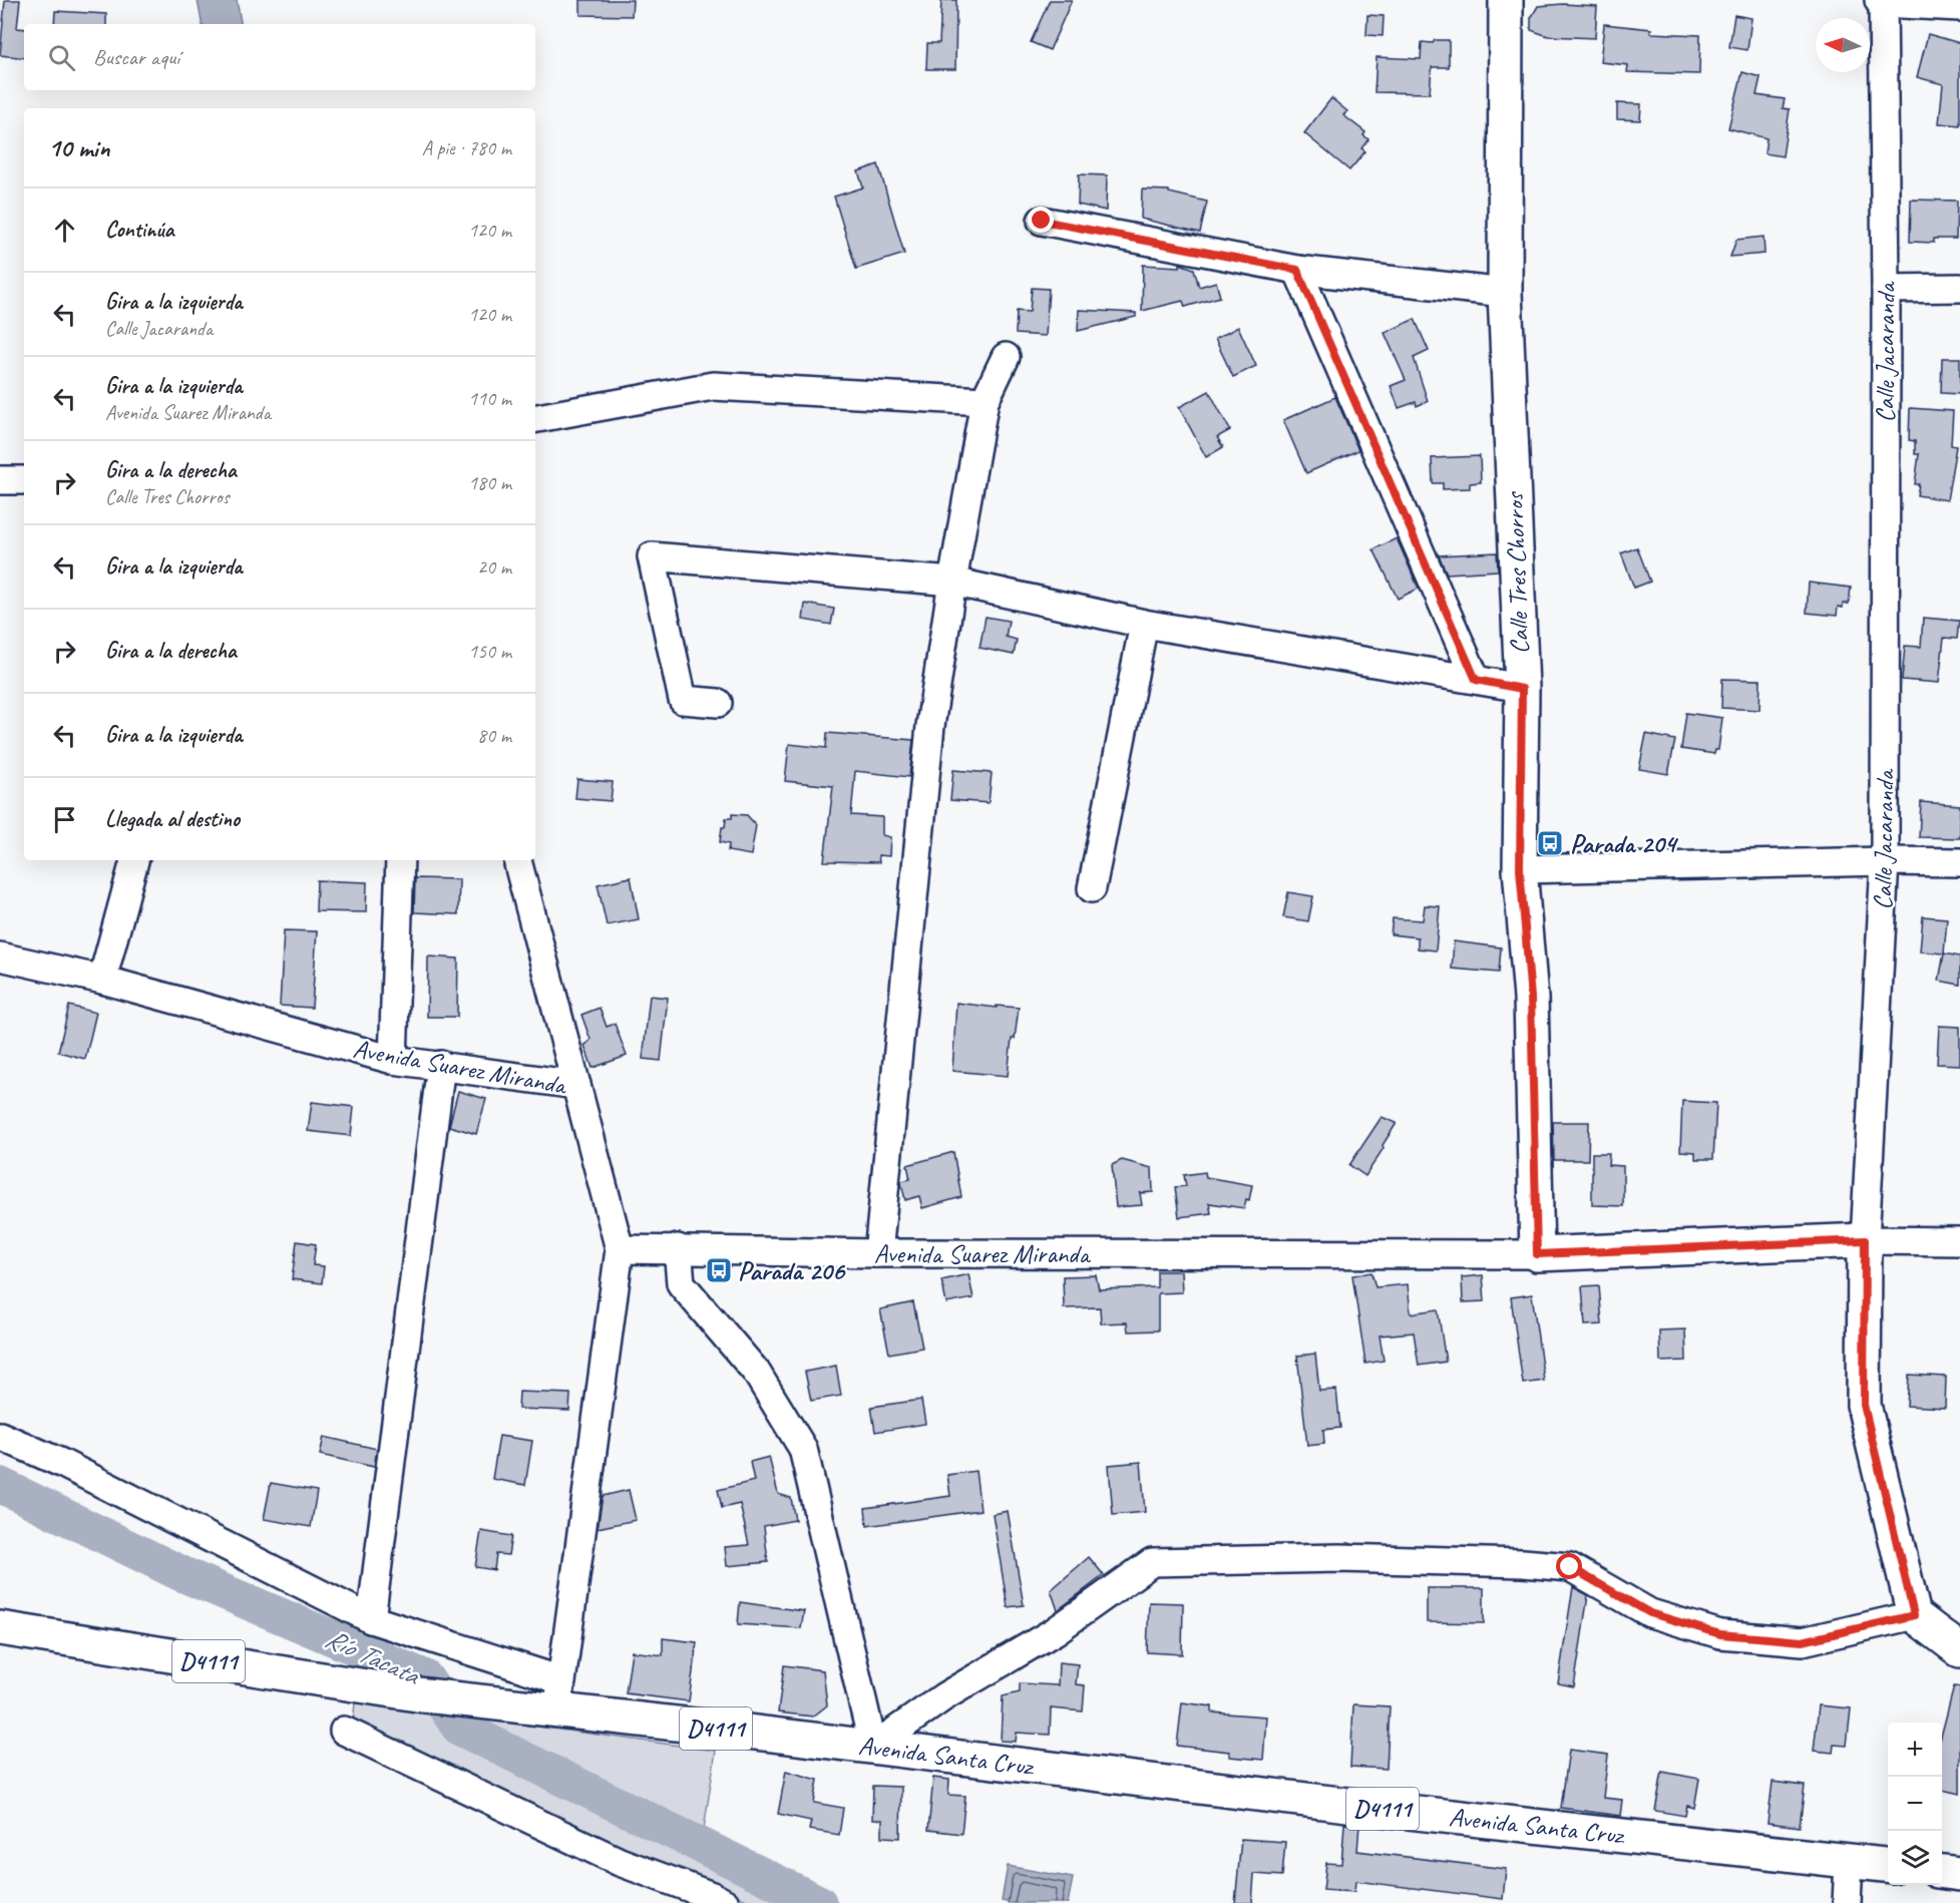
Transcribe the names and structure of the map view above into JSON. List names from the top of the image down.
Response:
{
  "streets": {
    "main road": [
      "Calle Jacaranda",
      "Calle Tres Chorros",
      "Avenida Suarez Miranda",
      "D4111",
      "Avenida Santa Cruz"
    ]
  },
  "crossings": [
    ["Calle Jacaranda", "Avenida Suarez Miranda"],
    ["Calle Tres Chorros", "Avenida Suarez Miranda"]
  ],
  "water": ["Río Tacata"],
  "places": {
    "bus stop": ["Parada 204", "Parada 206"]
  },
  "north": "left",
  "page": {
    "search": "Buscar aquí",
    "heading": ["10 min", "A pie · 780 m"],
    "list": [
      ["Continúa", "120 m"],
      ["Gira a la izquierda", "Calle Jacaranda", "120 m"],
      ["Gira a la izquierda", "Avenida Suarez Miranda", "110 m"],
      ["Gira a la derecha", "Calle Tres Chorros", "180 m"],
      ["Gira a la izquierda", "20 m"],
      ["Gira a la derecha", "150 m"],
      ["Gira a la izquierda", "80 m"],
      "Llegada al destino"
    ],
    "map_buttons": ["+", "−"]
  }
}
